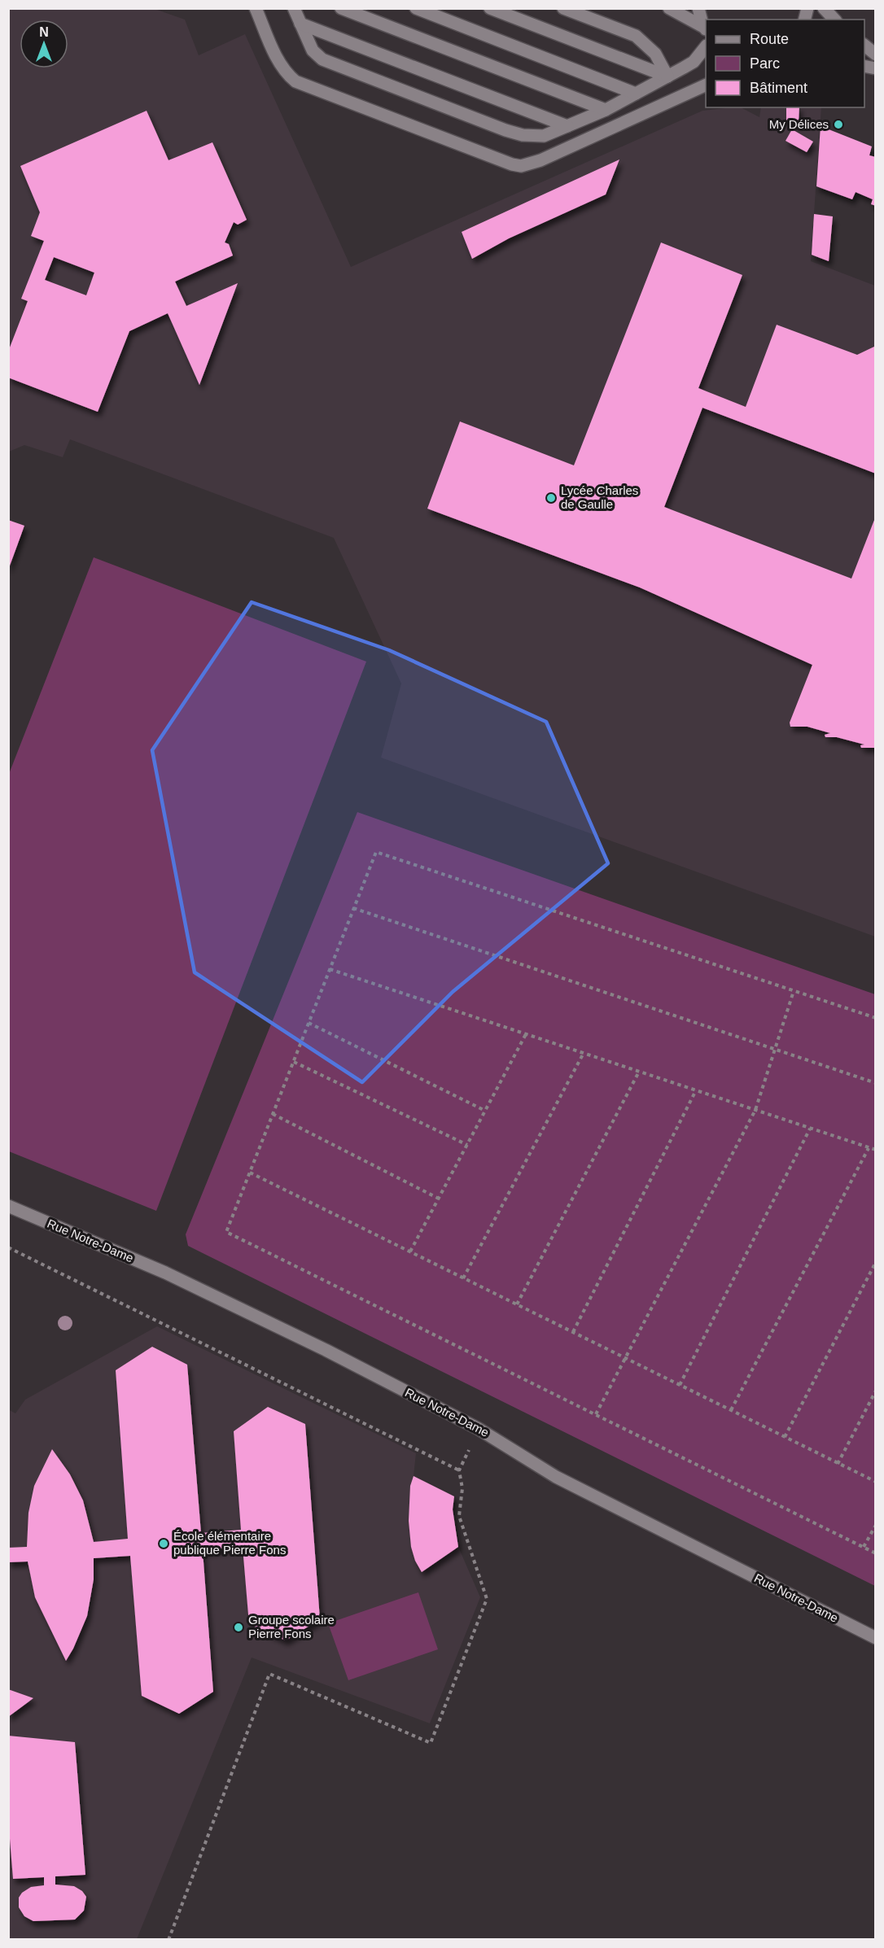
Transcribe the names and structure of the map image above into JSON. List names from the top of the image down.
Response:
{
  "streets": {
    "street": ["Rue Notre-Dame"]
  },
  "places": [
    "My Délices",
    "Lycée Charles de Gaulle",
    "École élémentaire publique Pierre Fons",
    "Groupe scolaire Pierre Fons"
  ],
  "legend": ["Route", "Parc", "Bâtiment"],
  "north": "top"
}
